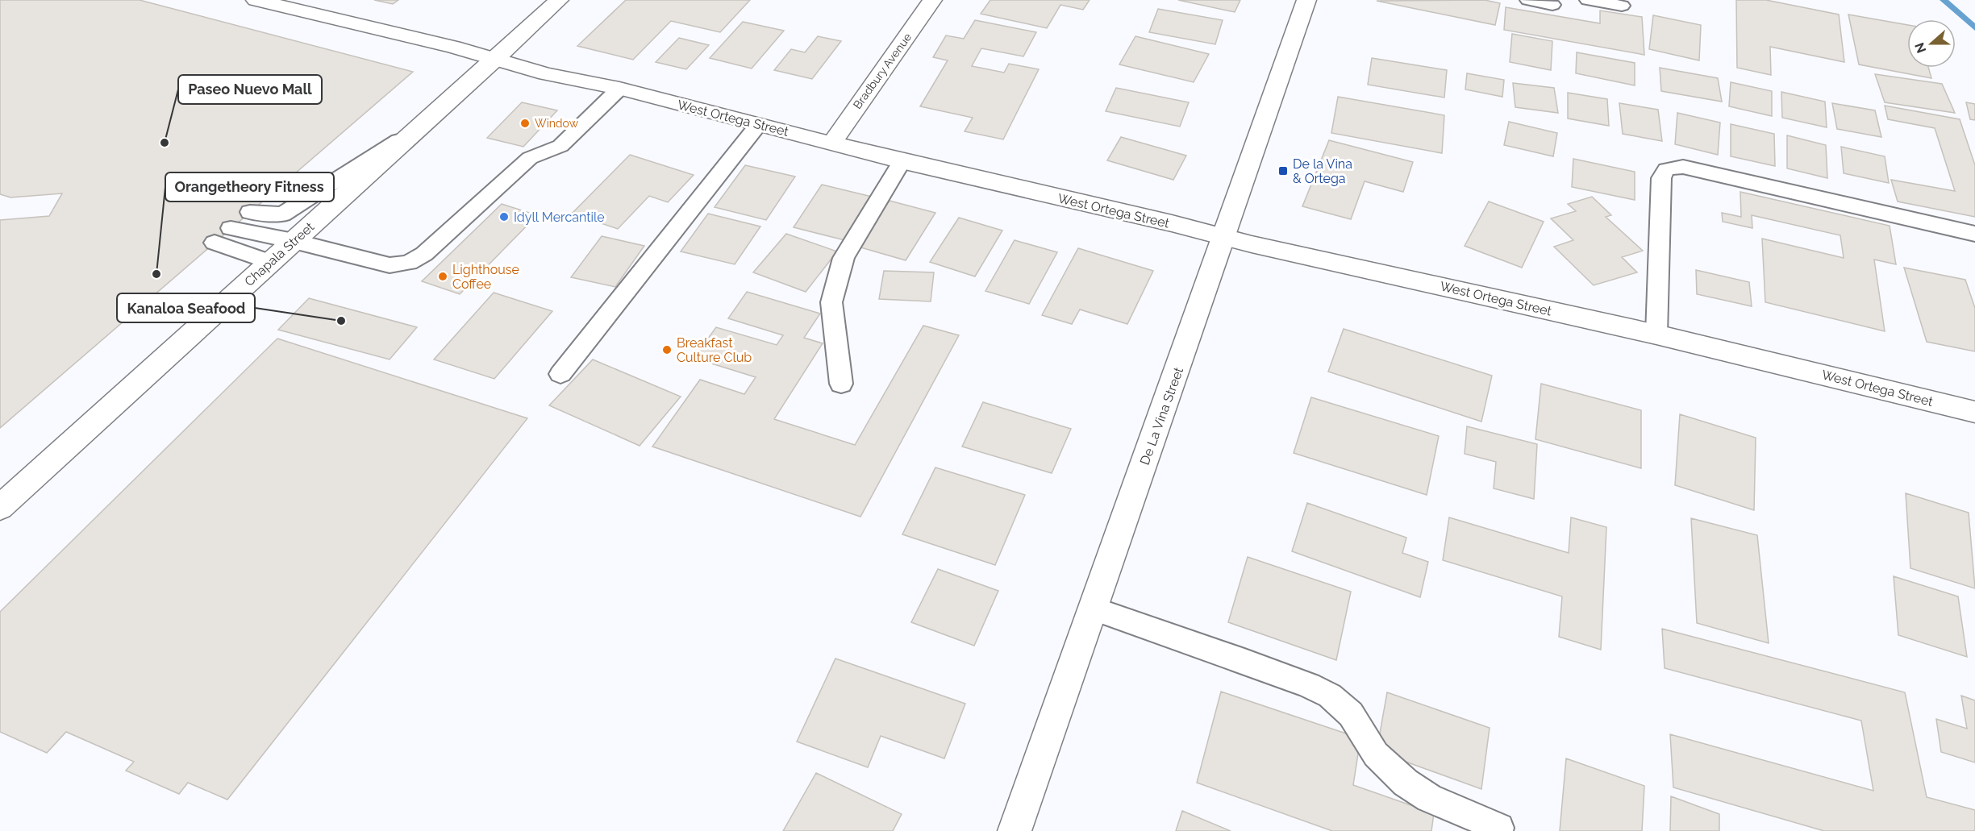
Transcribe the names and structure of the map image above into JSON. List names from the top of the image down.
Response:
{
  "streets": {
    "street": [
      "Bradbury Avenue",
      "West Ortega Street",
      "Chapala Street",
      "De La Vina Street"
    ]
  },
  "crossings": [
    ["Bradbury Avenue", "West Ortega Street"],
    ["West Ortega Street", "Chapala Street"],
    ["West Ortega Street", "De La Vina Street"]
  ],
  "places": {
    "other": [
      "Window",
      "Paseo Nuevo Mall",
      "Idyll Mercantile",
      "Orangetheory Fitness",
      "Lighthouse Coffee",
      "Kanaloa Seafood",
      "Breakfast Culture Club"
    ],
    "transit": ["De la Vina & Ortega"]
  },
  "north": "left"
}
